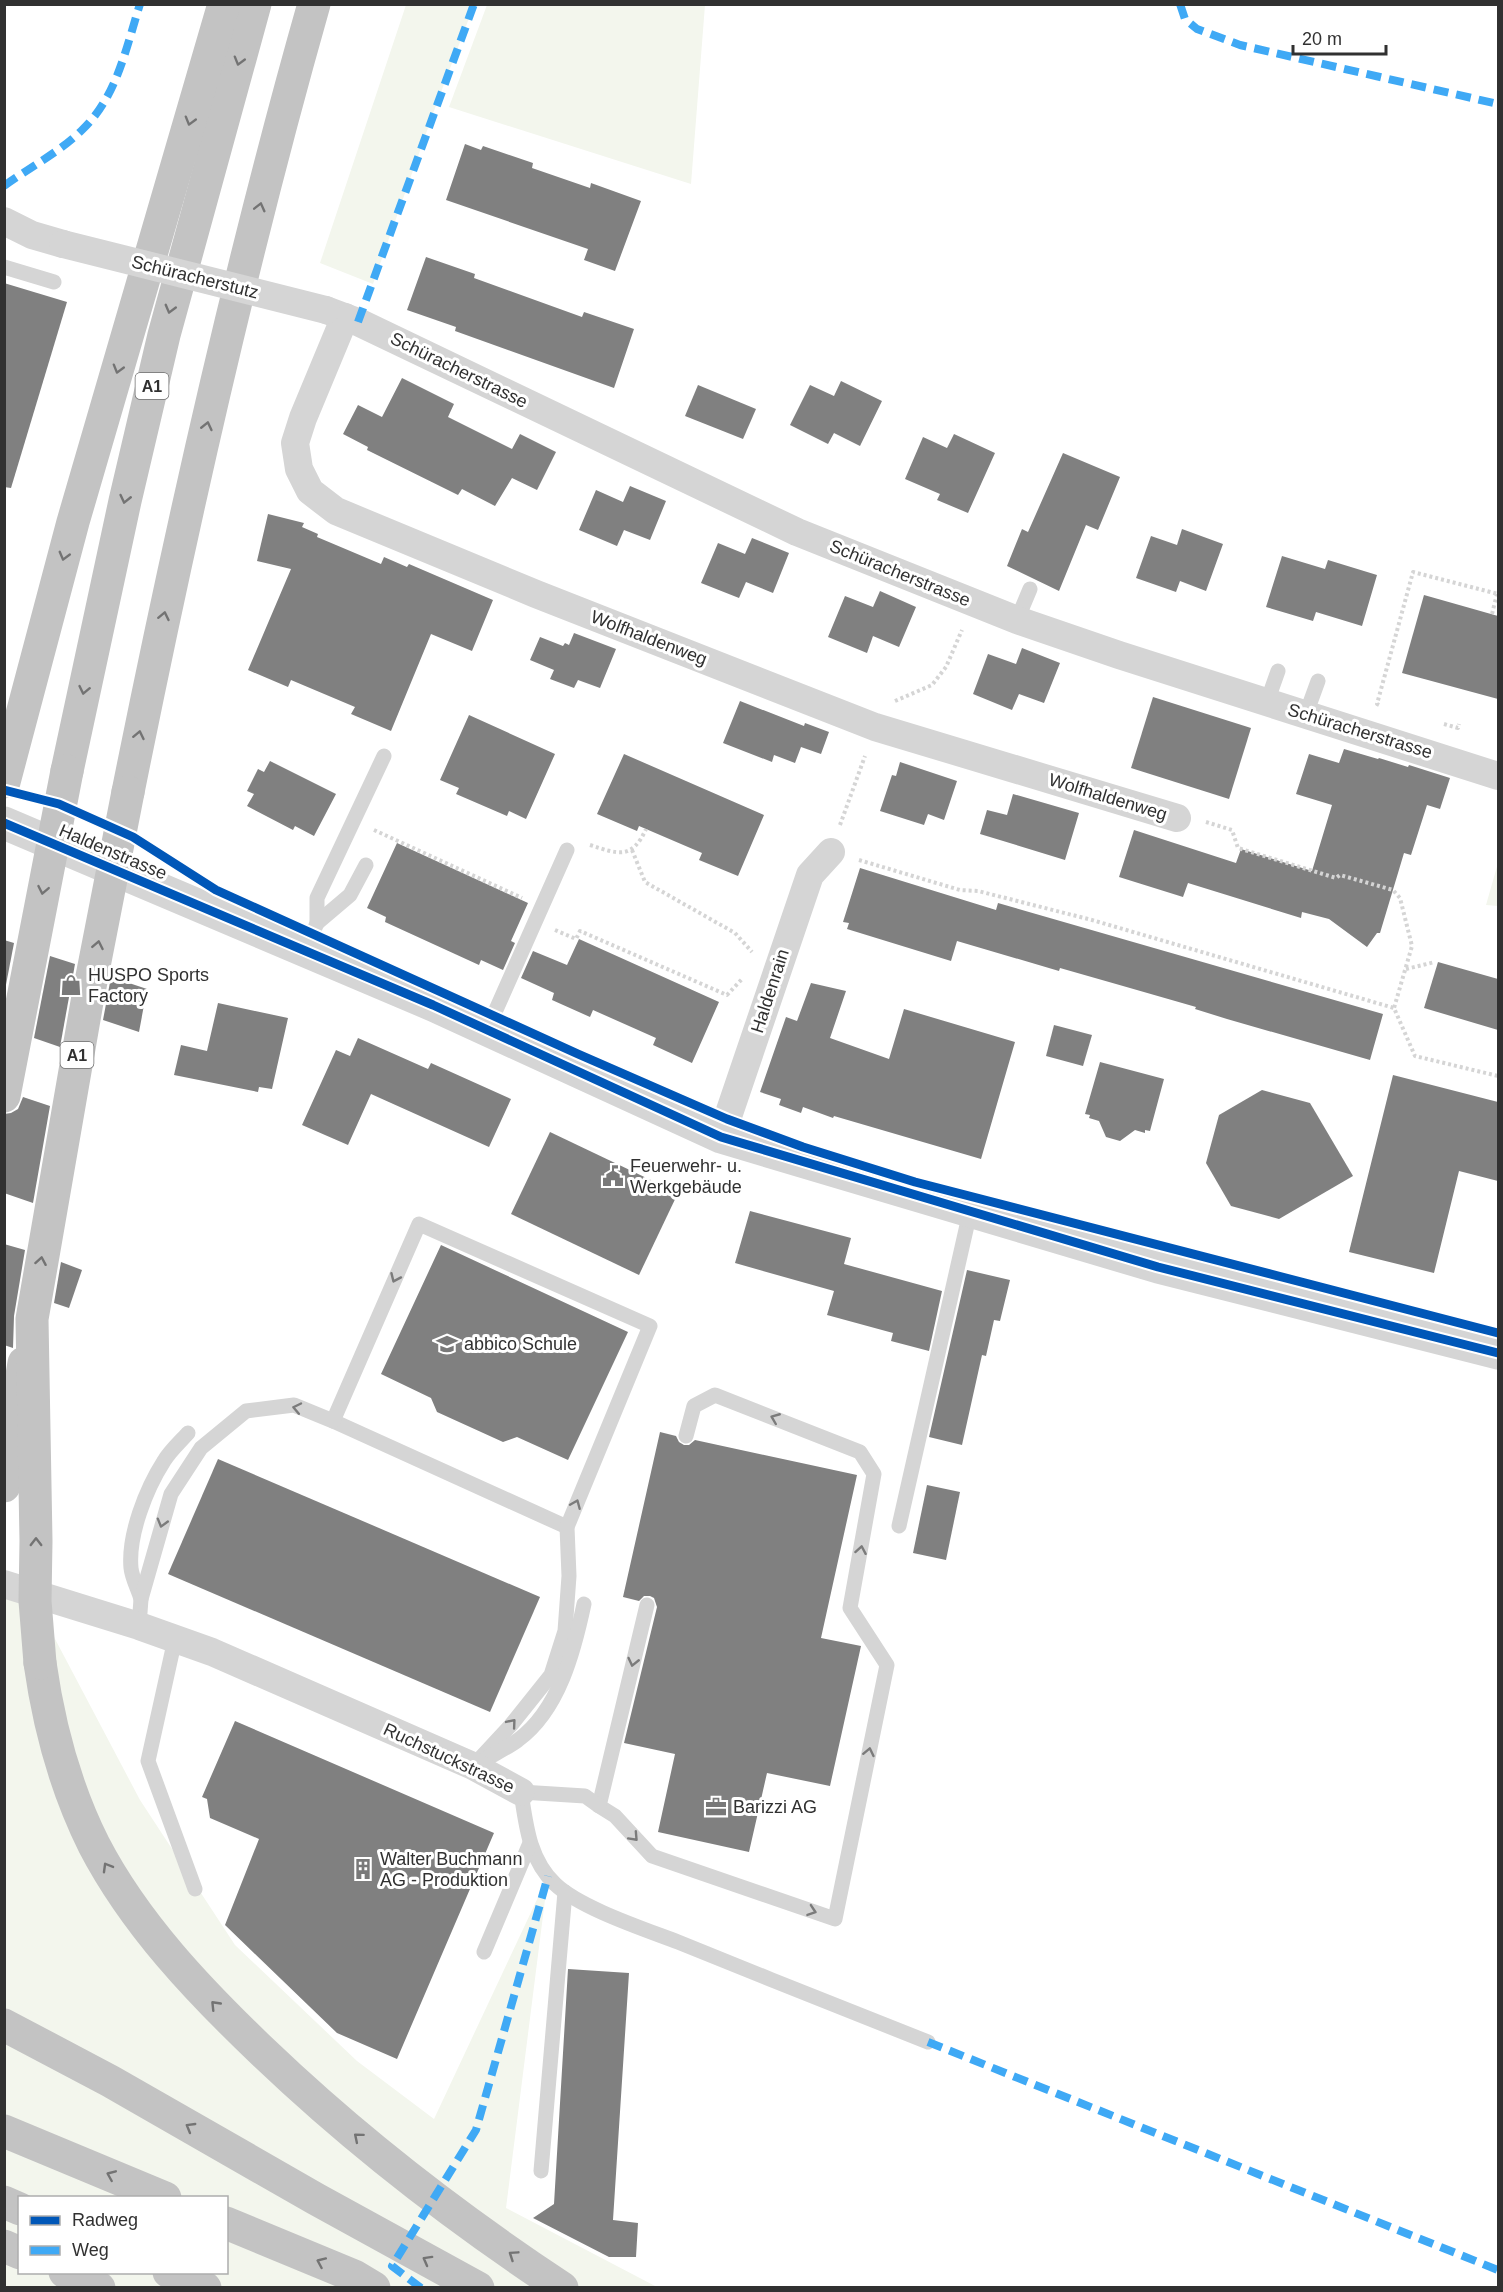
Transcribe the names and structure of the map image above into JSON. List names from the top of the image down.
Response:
{
  "streets": {
    "highway": ["A1"],
    "street": [
      "Schüracherstutz",
      "Schüracherstrasse",
      "Wolfhaldenweg",
      "Haldenstrasse",
      "Haldenrain",
      "Ruchstuckstrasse"
    ]
  },
  "crossings": [
    ["Schüracherstutz", "Schüracherstrasse"],
    ["Schüracherstutz", "Wolfhaldenweg"],
    ["Schüracherstrasse", "Wolfhaldenweg"],
    ["Haldenstrasse", "Haldenrain"]
  ],
  "places": {
    "shop": ["HUSPO Sports Factory"],
    "public building": ["Feuerwehr- u. Werkgebäude"],
    "school or university": ["abbico Schule"],
    "office": ["Barizzi AG"],
    "building": ["Walter Buchmann AG - Produktion"]
  },
  "legend": ["Radweg", "Weg"],
  "scale_bar": "20 m"
}
